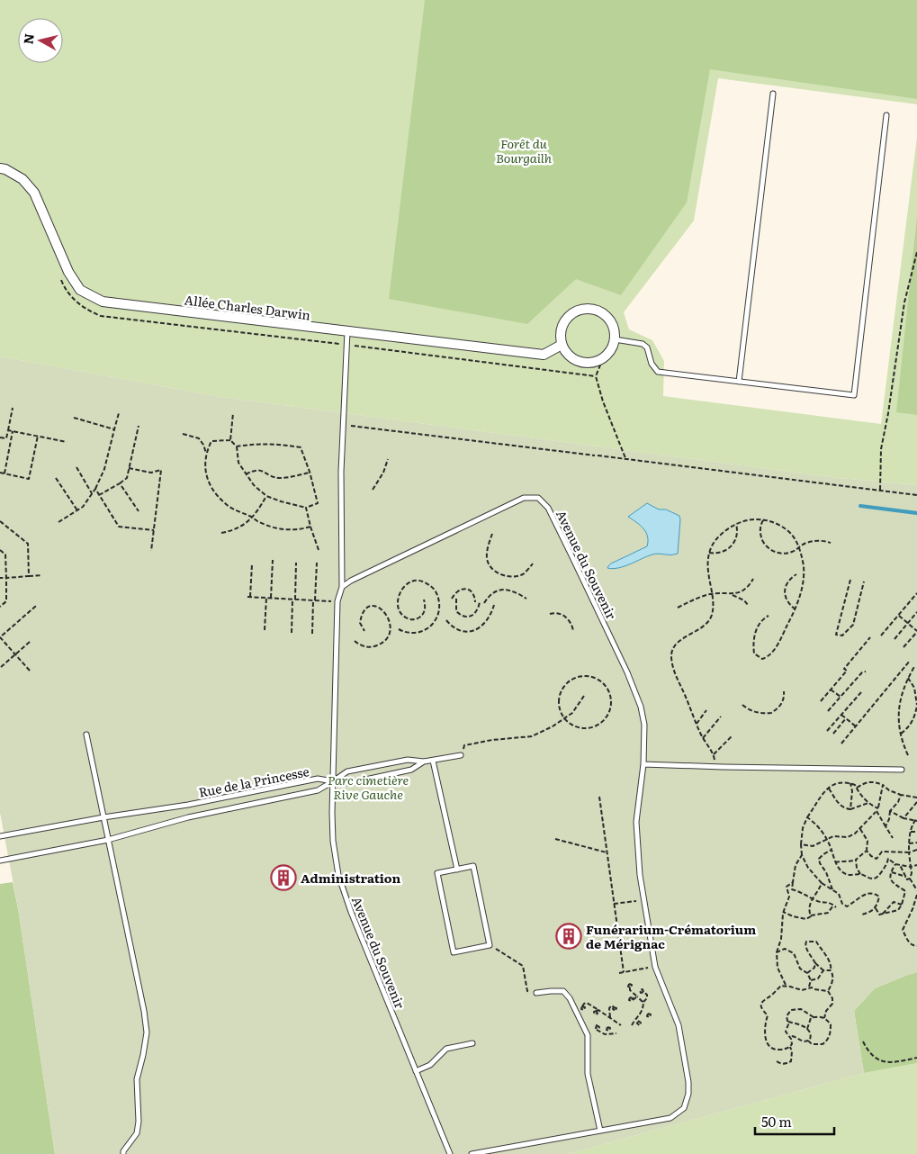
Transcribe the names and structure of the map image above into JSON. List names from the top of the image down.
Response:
{
  "streets": {
    "street": ["Allée Charles Darwin"],
    "lane": ["Avenue du Souvenir", "Rue de la Princesse"]
  },
  "crossings": [
    ["Avenue du Souvenir", "Rue de la Princesse"]
  ],
  "parks": ["Forêt du Bourgailh", "Parc cimetière Rive Gauche"],
  "places": {
    "building": ["Administration", "Funérarium-Crématorium de Mérignac"]
  },
  "scale_bar": "50 m",
  "north": "left"
}
